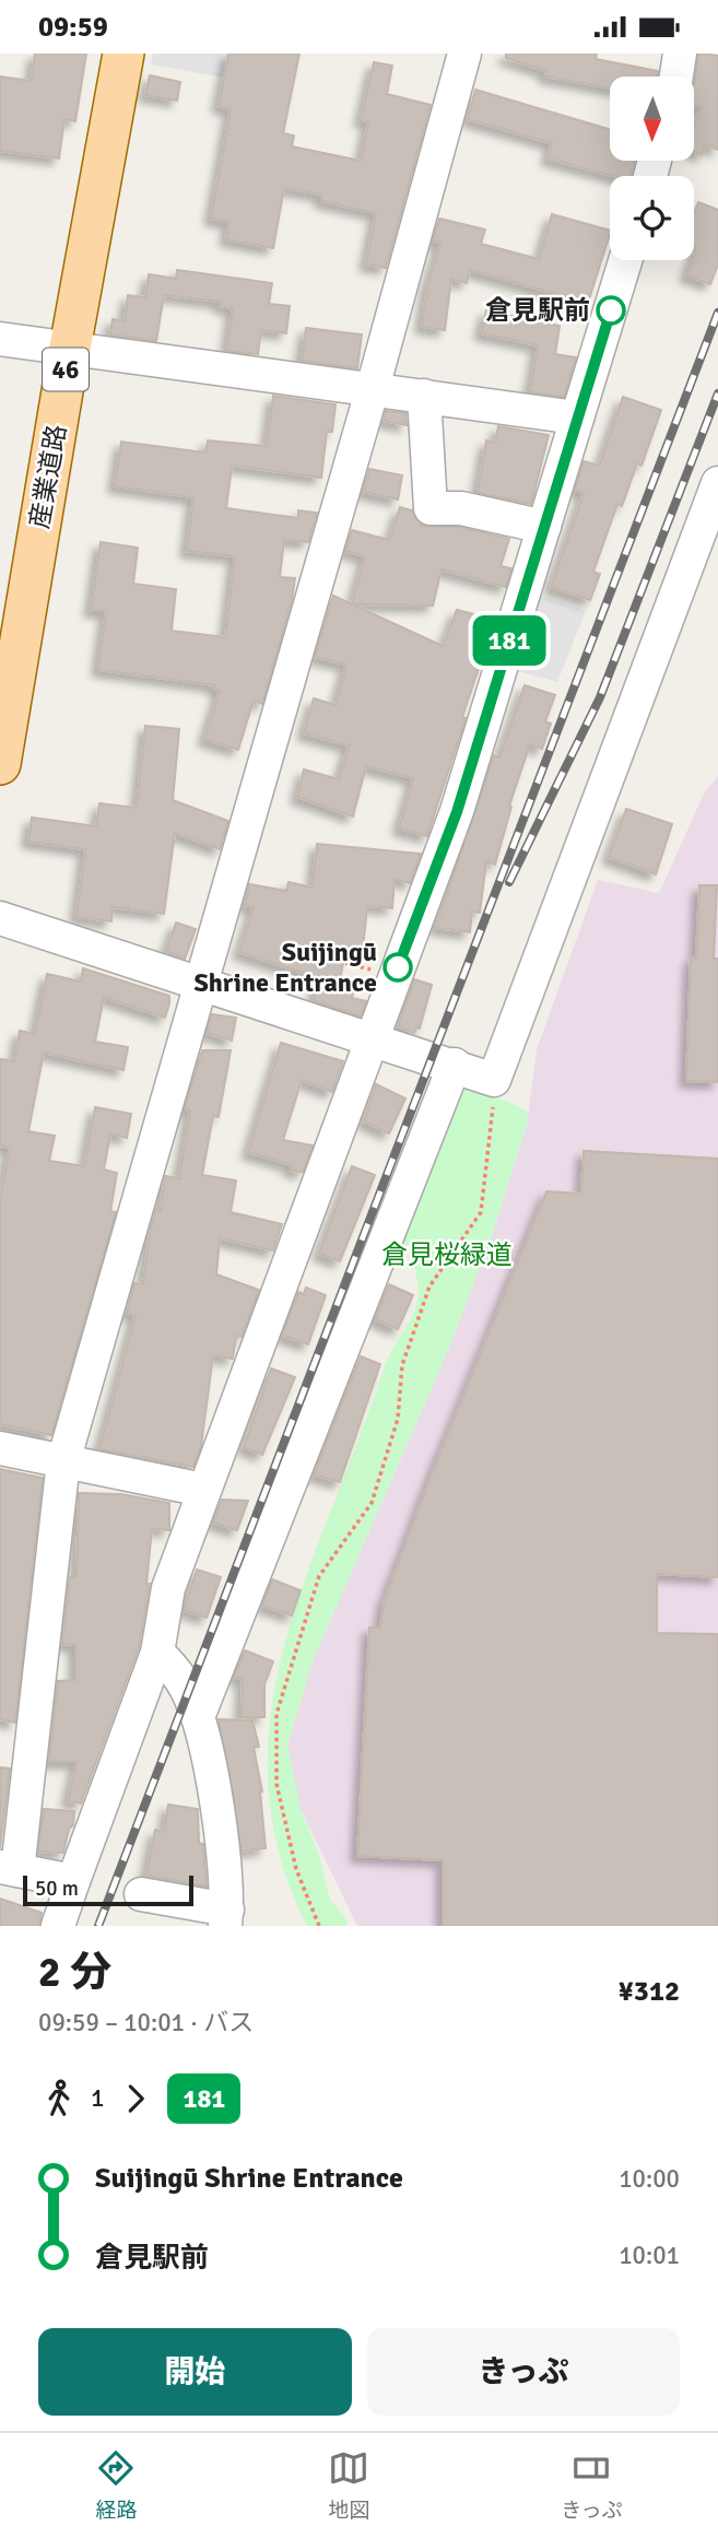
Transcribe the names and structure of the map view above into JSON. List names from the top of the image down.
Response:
{
  "streets": {
    "main road": ["46", "産業道路"]
  },
  "parks": ["倉見桜緑道"],
  "places": ["倉見駅前", "Suijingū Shrine Entrance"],
  "lines": ["bus line 181"],
  "scale_bar": "50 m",
  "north": "bottom",
  "page": {
    "status": "09:59",
    "on_map": "181",
    "scale": "50 m",
    "heading": ["2 分", "09:59 – 10:01 · バス", "¥312"],
    "legs": ["1", "181"],
    "list": [
      {
        "name": "Suijingū Shrine Entrance",
        "value": "10:00"
      },
      {
        "name": "倉見駅前",
        "value": "10:01"
      }
    ],
    "buttons": ["開始", "きっぷ"],
    "tabs": ["経路", "地図", "きっぷ"]
  }
}
